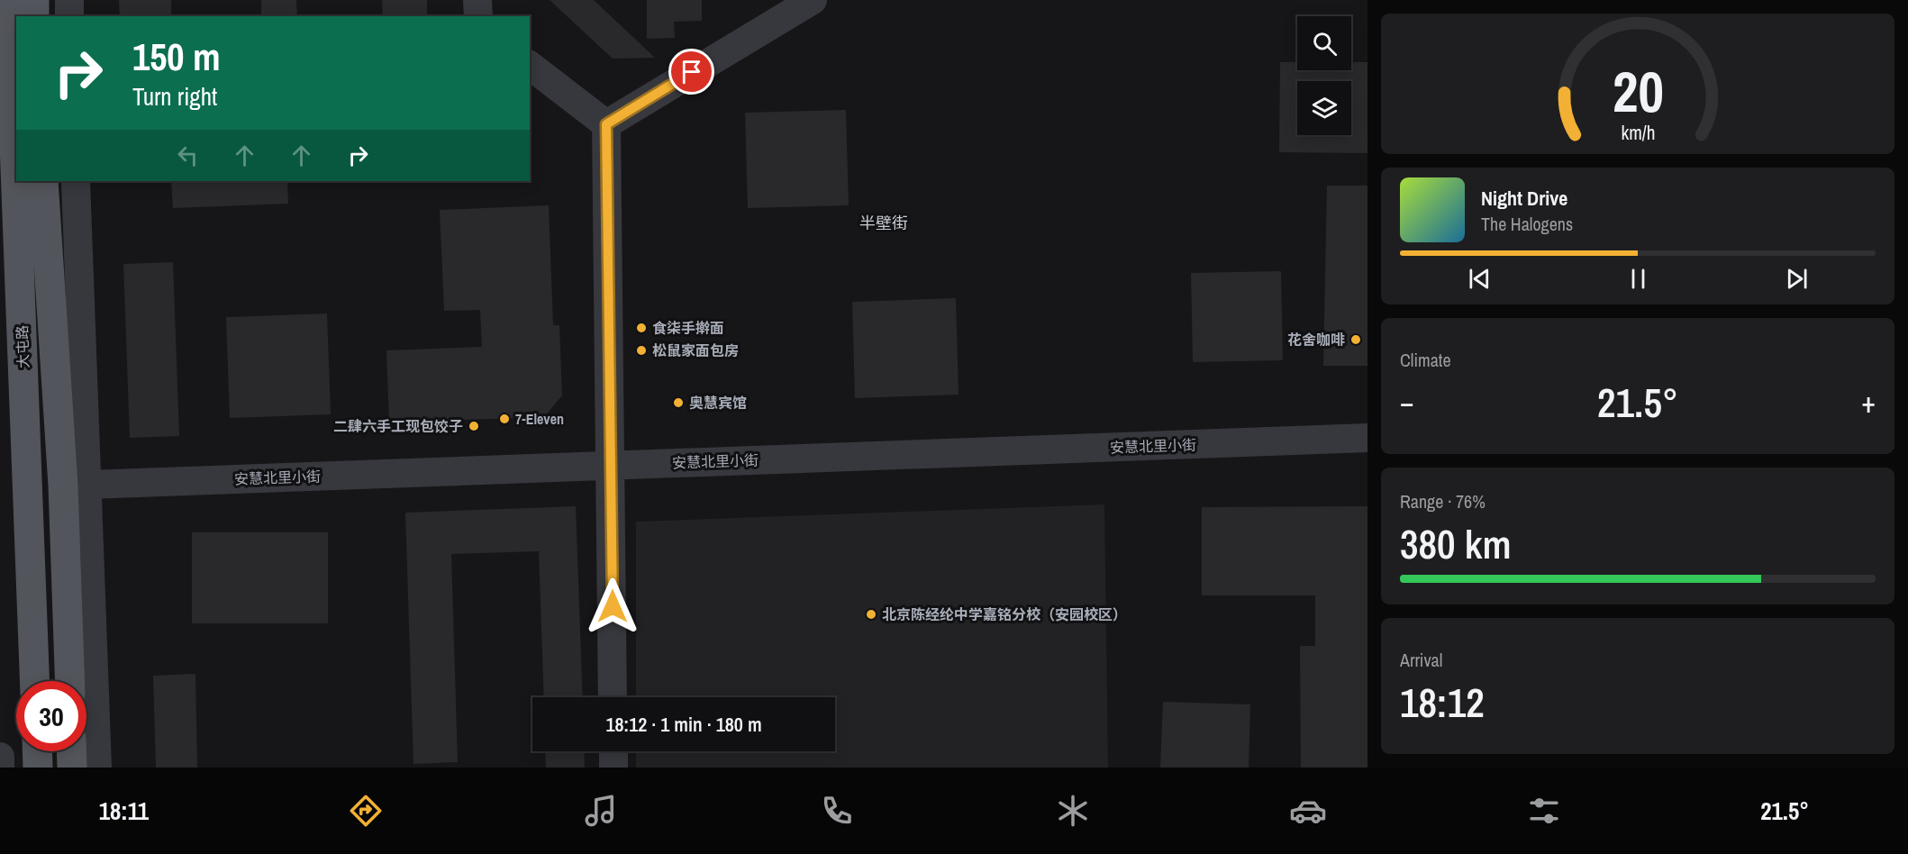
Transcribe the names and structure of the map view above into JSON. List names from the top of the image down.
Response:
{
  "streets": {
    "main road": ["大屯路"],
    "street": ["安慧北里小街"]
  },
  "crossings": [
    ["大屯路", "安慧北里小街"]
  ],
  "districts": ["半壁街"],
  "places": [
    "食柒手擀面",
    "花舍咖啡",
    "松鼠家面包房",
    "奥慧宾馆",
    "7-Eleven",
    "二肆六手工现包饺子",
    "北京陈经纶中学嘉铭分校（安园校区）"
  ],
  "page": {
    "turn": ["150 m", "Turn right"],
    "song": ["Night Drive", "The Halogens"],
    "tile": [
      "Climate",
      ["Range · 76%", "380 km"],
      ["Arrival", "18:12"]
    ],
    "heat": ["−", "21.5°", "+"],
    "limit": "30",
    "trip": "18:12 · 1 min · 180 m",
    "tabs": ["18:11", "21.5°"],
    "gauge": ["20", "km/h"]
  }
}
